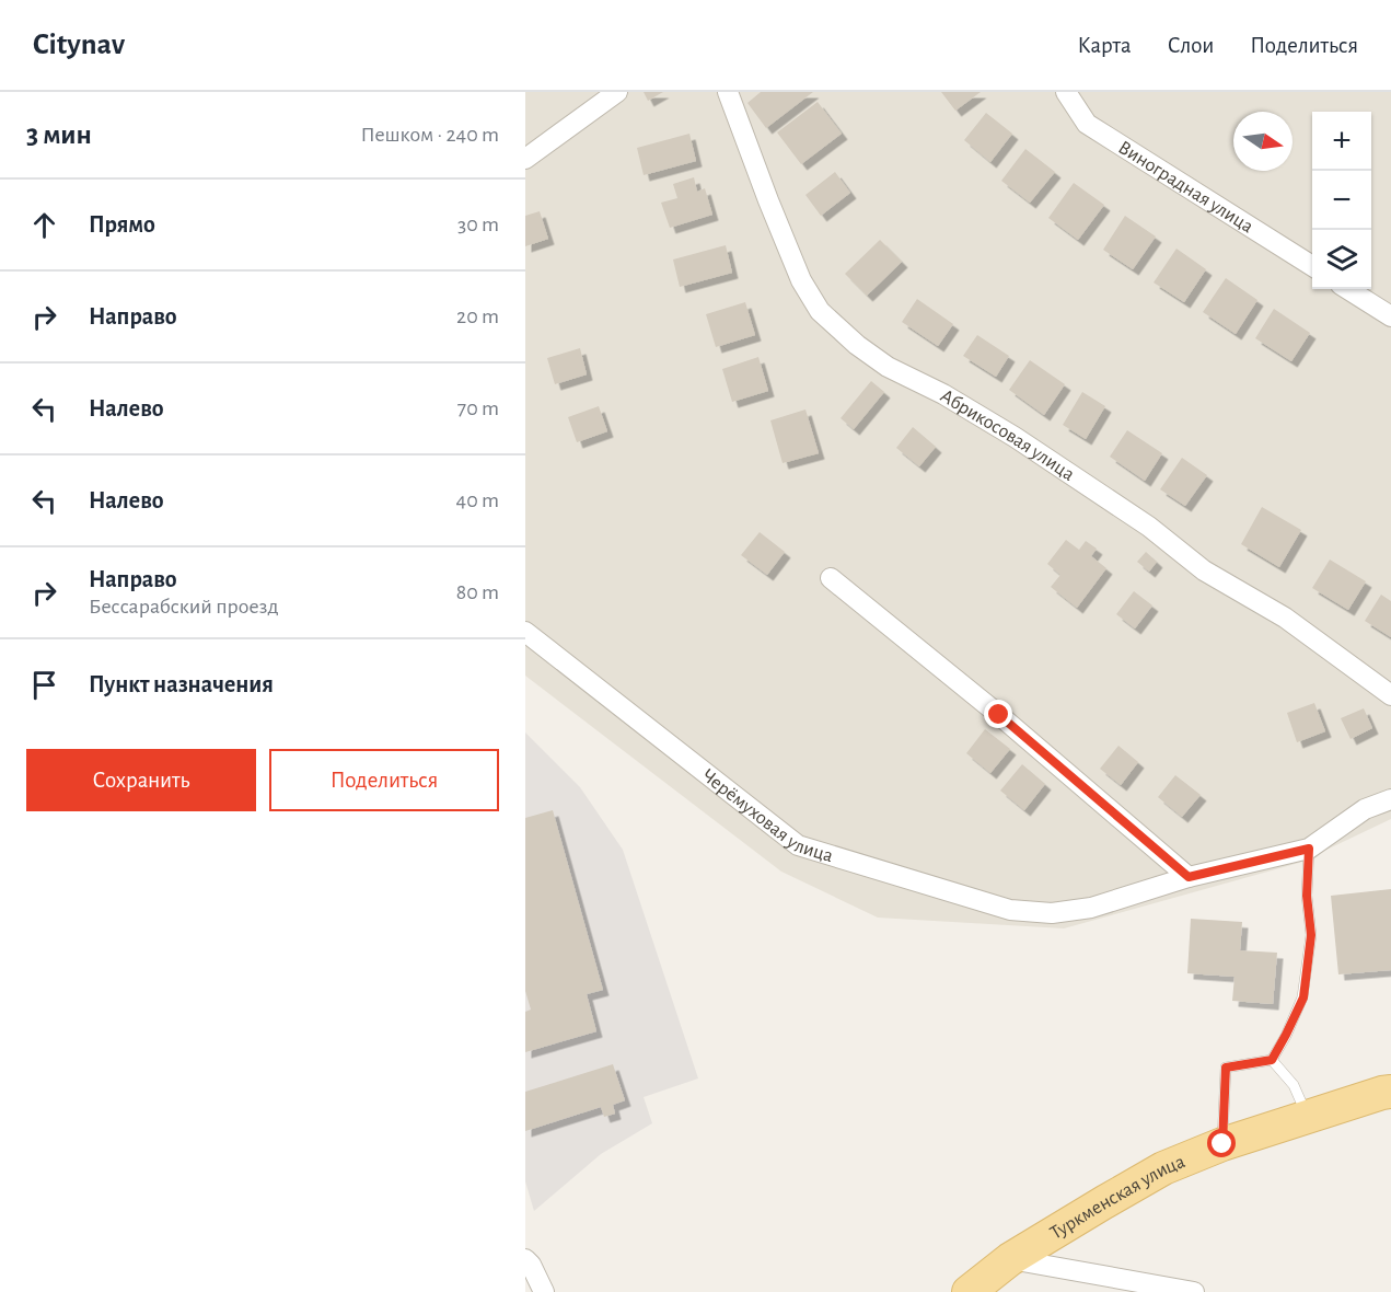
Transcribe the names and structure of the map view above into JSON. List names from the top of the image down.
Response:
{
  "streets": {
    "main road": ["Туркменская улица"],
    "street": ["Виноградная улица", "Абрикосовая улица", "Черёмуховая улица"]
  },
  "north": "right",
  "page": {
    "header": "Citynav",
    "nav": ["Карта", "Слои", "Поделиться"],
    "heading": ["3 мин", "Пешком · 240 m"],
    "map_buttons": ["+", "−"],
    "list": [
      ["Прямо", "30 m"],
      ["Направо", "20 m"],
      ["Налево", "70 m"],
      ["Налево", "40 m"],
      ["Направо", "Бессарабский проезд", "80 m"],
      "Пункт назначения"
    ],
    "buttons": ["Сохранить", "Поделиться"]
  }
}
